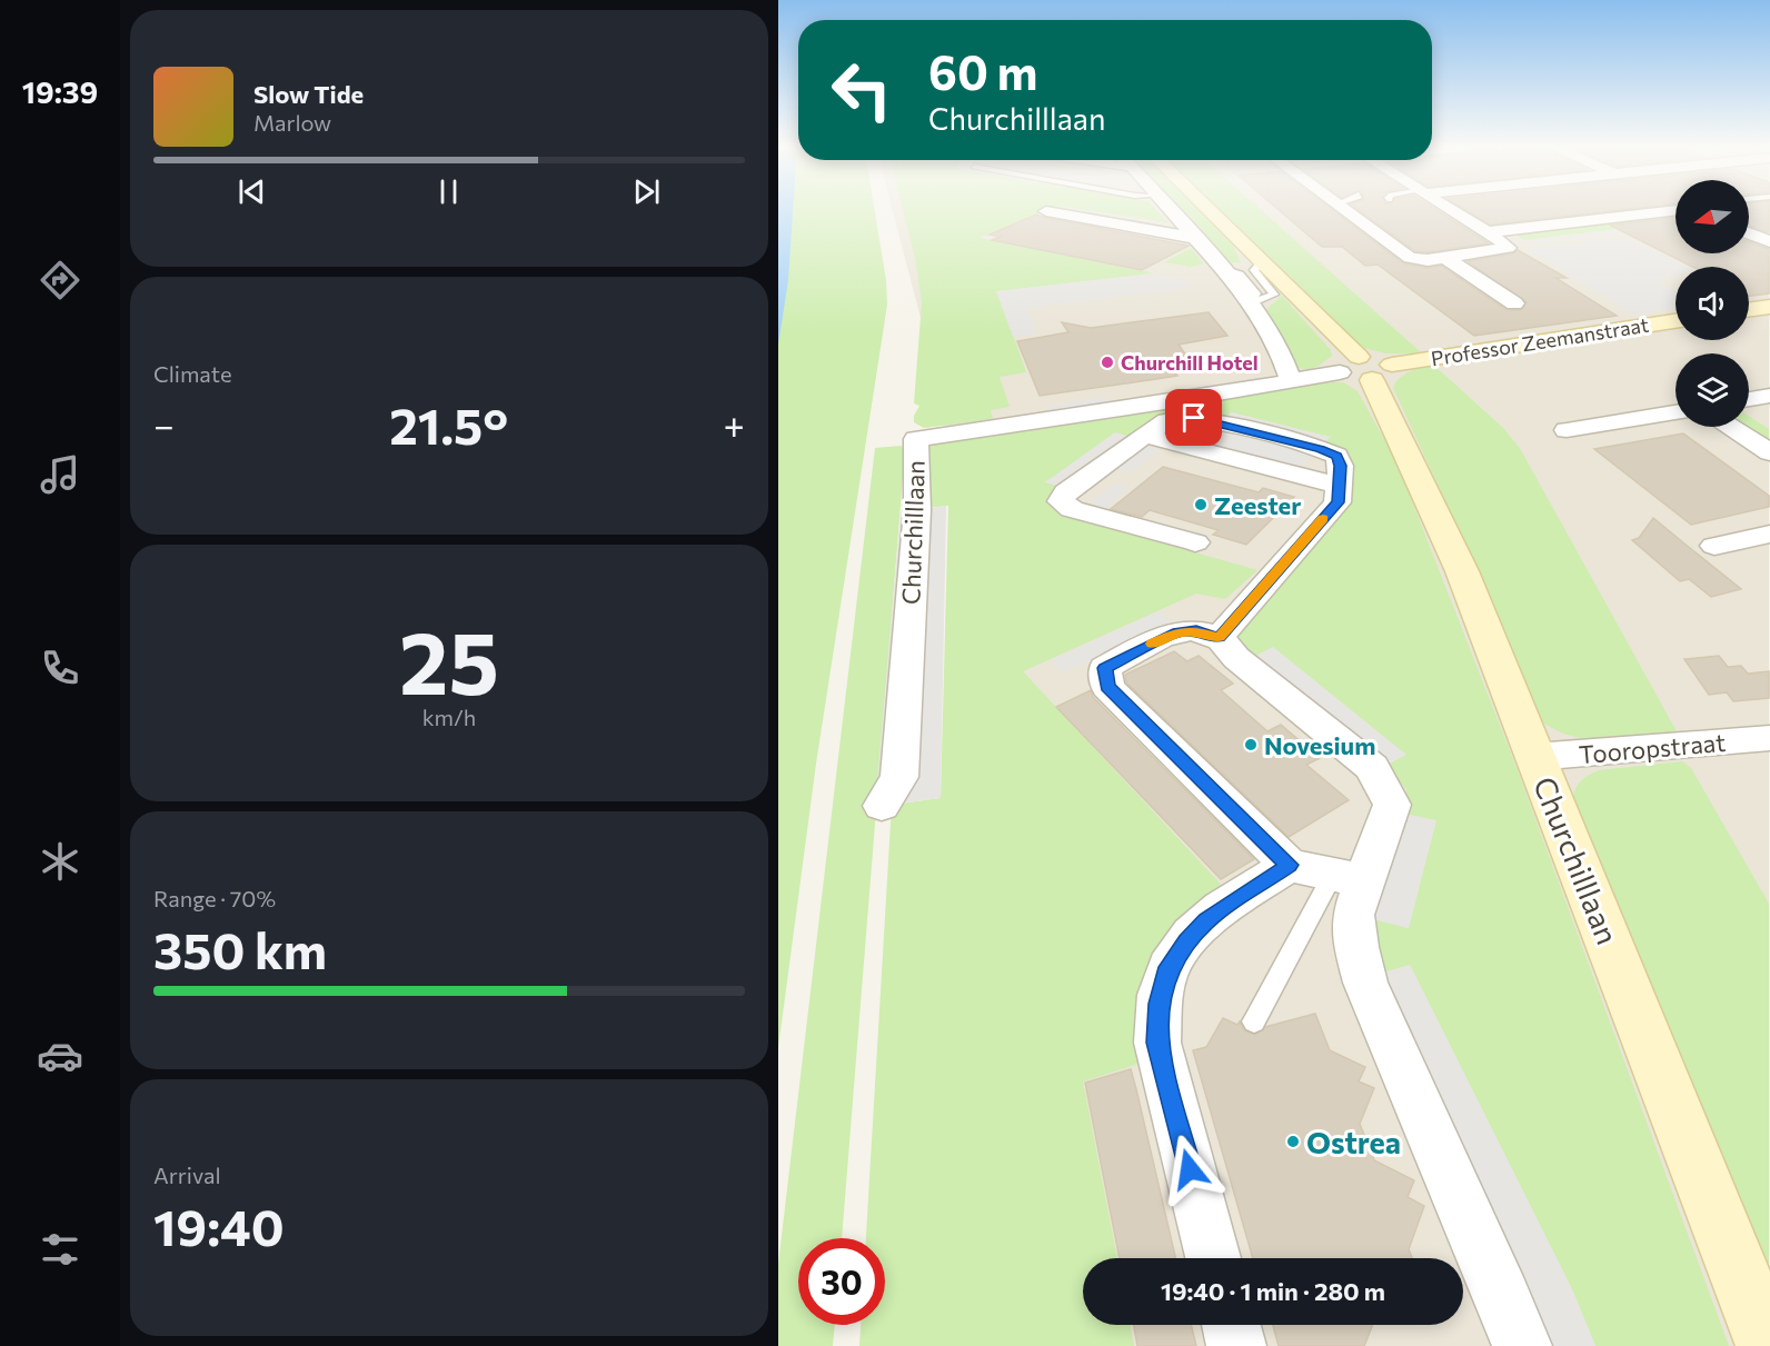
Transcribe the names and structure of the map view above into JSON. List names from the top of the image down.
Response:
{
  "streets": {
    "main road": ["Professor Zeemanstraat", "Churchilllaan"],
    "street": ["Tooropstraat"]
  },
  "crossings": [
    ["Professor Zeemanstraat", "Churchilllaan"],
    ["Churchilllaan", "Tooropstraat"]
  ],
  "places": [
    "Churchill Hotel",
    "Zeester",
    "Novesium",
    "Ostrea"
  ],
  "north": "left",
  "page": {
    "tabs": "19:39",
    "turn": ["60 m", "Churchilllaan"],
    "song": ["Slow Tide", "Marlow"],
    "tile": [
      "Climate",
      ["25", "km/h"],
      ["Range · 70%", "350 km"],
      ["Arrival", "19:40"]
    ],
    "heat": ["−", "21.5°", "+"],
    "limit": "30",
    "trip": "19:40 · 1 min · 280 m"
  }
}
